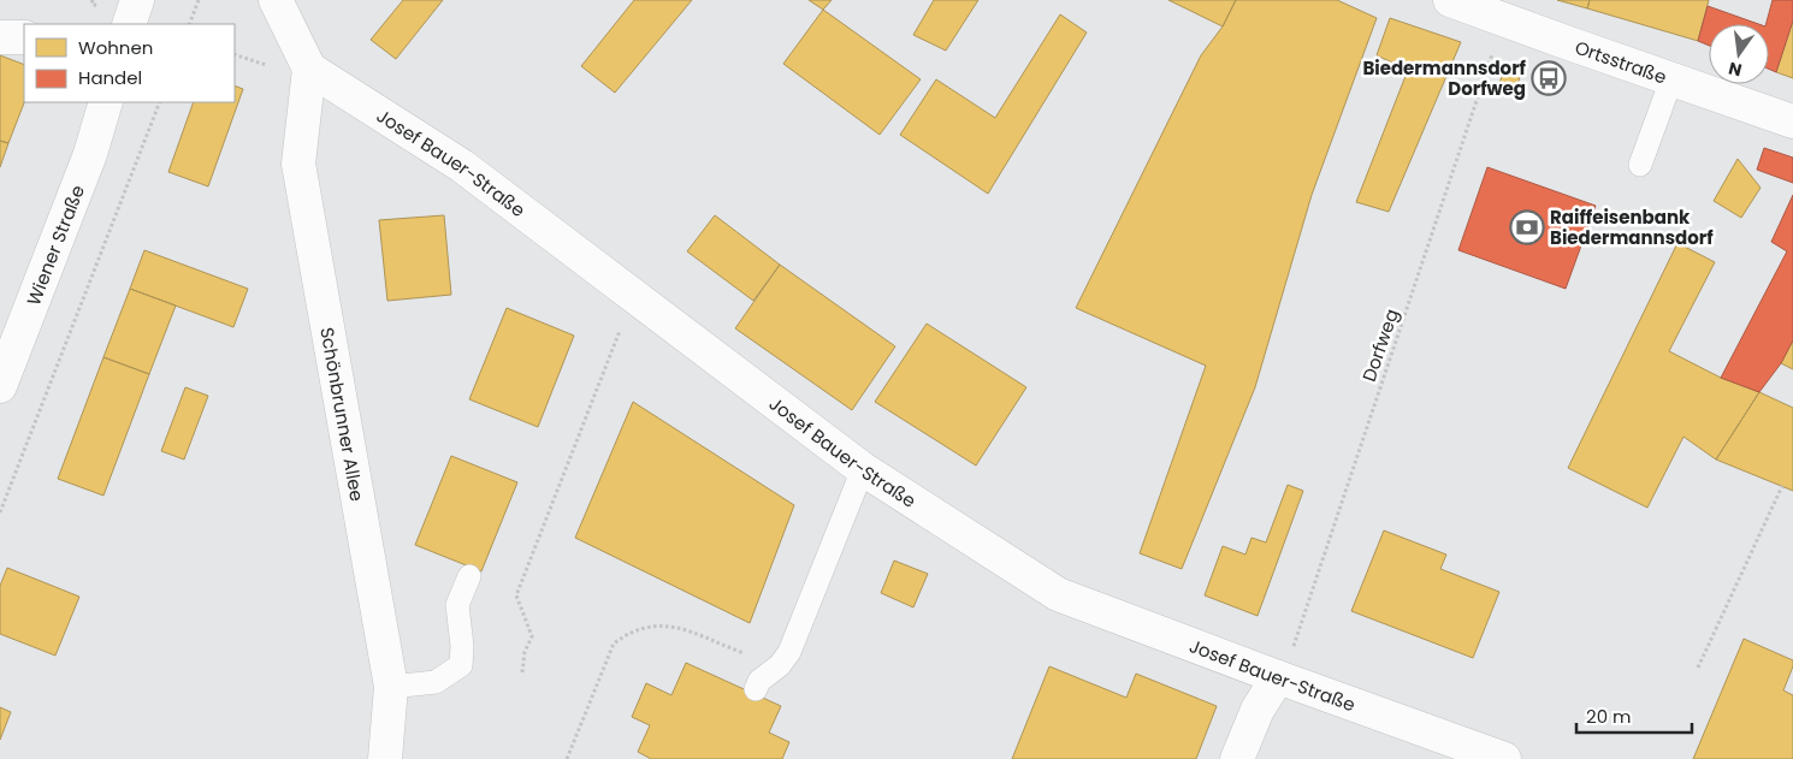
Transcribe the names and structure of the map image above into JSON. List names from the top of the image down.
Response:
{
  "streets": {
    "street": [
      "Ortsstraße",
      "Josef Bauer-Straße",
      "Wiener Straße",
      "Schönbrunner Allee"
    ],
    "path": ["Dorfweg"]
  },
  "crossings": [
    ["Ortsstraße", "Dorfweg"],
    ["Josef Bauer-Straße", "Dorfweg"],
    ["Josef Bauer-Straße", "Schönbrunner Allee"]
  ],
  "places": {
    "bus stop": ["Biedermannsdorf Dorfweg"],
    "bank": ["Raiffeisenbank Biedermannsdorf"]
  },
  "legend": ["Wohnen", "Handel"],
  "scale_bar": "20 m",
  "north": "bottom"
}
